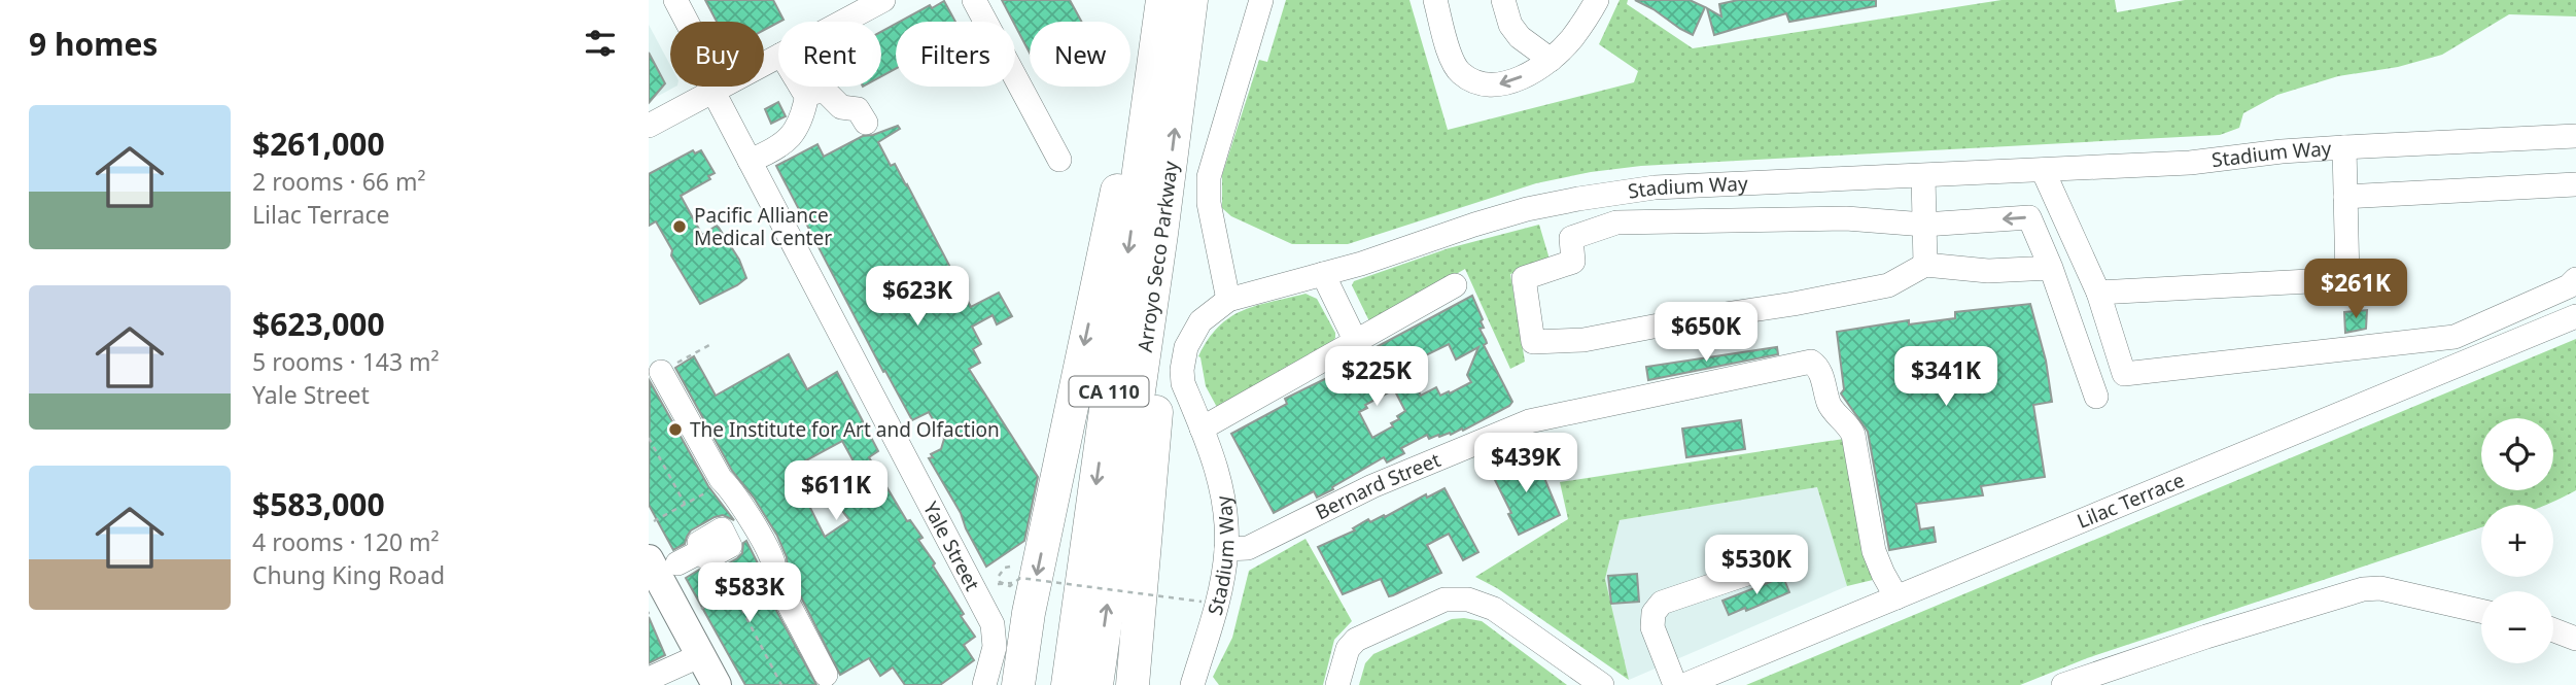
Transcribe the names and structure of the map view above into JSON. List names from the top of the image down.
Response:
{
  "streets": {
    "highway": ["Arroyo Seco Parkway", "CA 110"],
    "street": [
      "Stadium Way",
      "Bernard Street",
      "Lilac Terrace",
      "Yale Street"
    ]
  },
  "crossings": [
    ["Stadium Way", "Bernard Street"],
    ["Bernard Street", "Lilac Terrace"]
  ],
  "places": ["Pacific Alliance Medical Center", "The Institute for Art and Olfaction"],
  "page": {
    "heading": "9 homes",
    "chip": [
      "Buy",
      "Rent",
      "Filters",
      "New"
    ],
    "list": [
      {
        "name": "$261,000",
        "note": "2 rooms · 66 m² · Lilac Terrace"
      },
      {
        "name": "$623,000",
        "note": "5 rooms · 143 m² · Yale Street"
      },
      {
        "name": "$583,000",
        "note": "4 rooms · 120 m² · Chung King Road"
      }
    ],
    "price": [
      "$261K",
      "$623K",
      "$650K",
      "$225K",
      "$341K",
      "$439K",
      "$611K",
      "$530K",
      "$583K"
    ],
    "map_buttons": ["+", "−"]
  }
}
